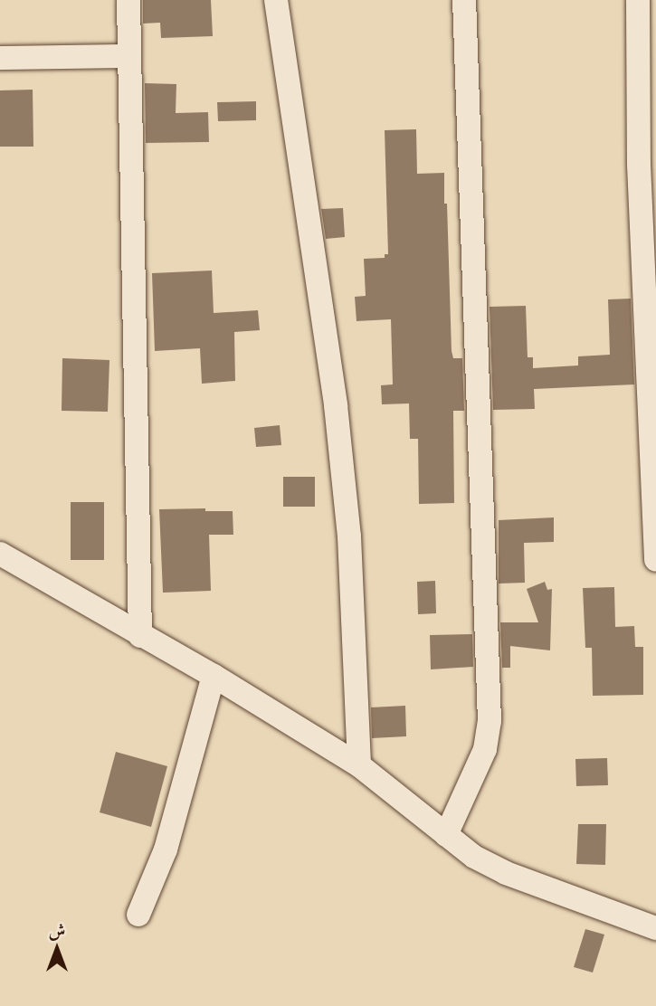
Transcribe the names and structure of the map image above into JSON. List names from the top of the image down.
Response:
{
  "north": "top"
}
